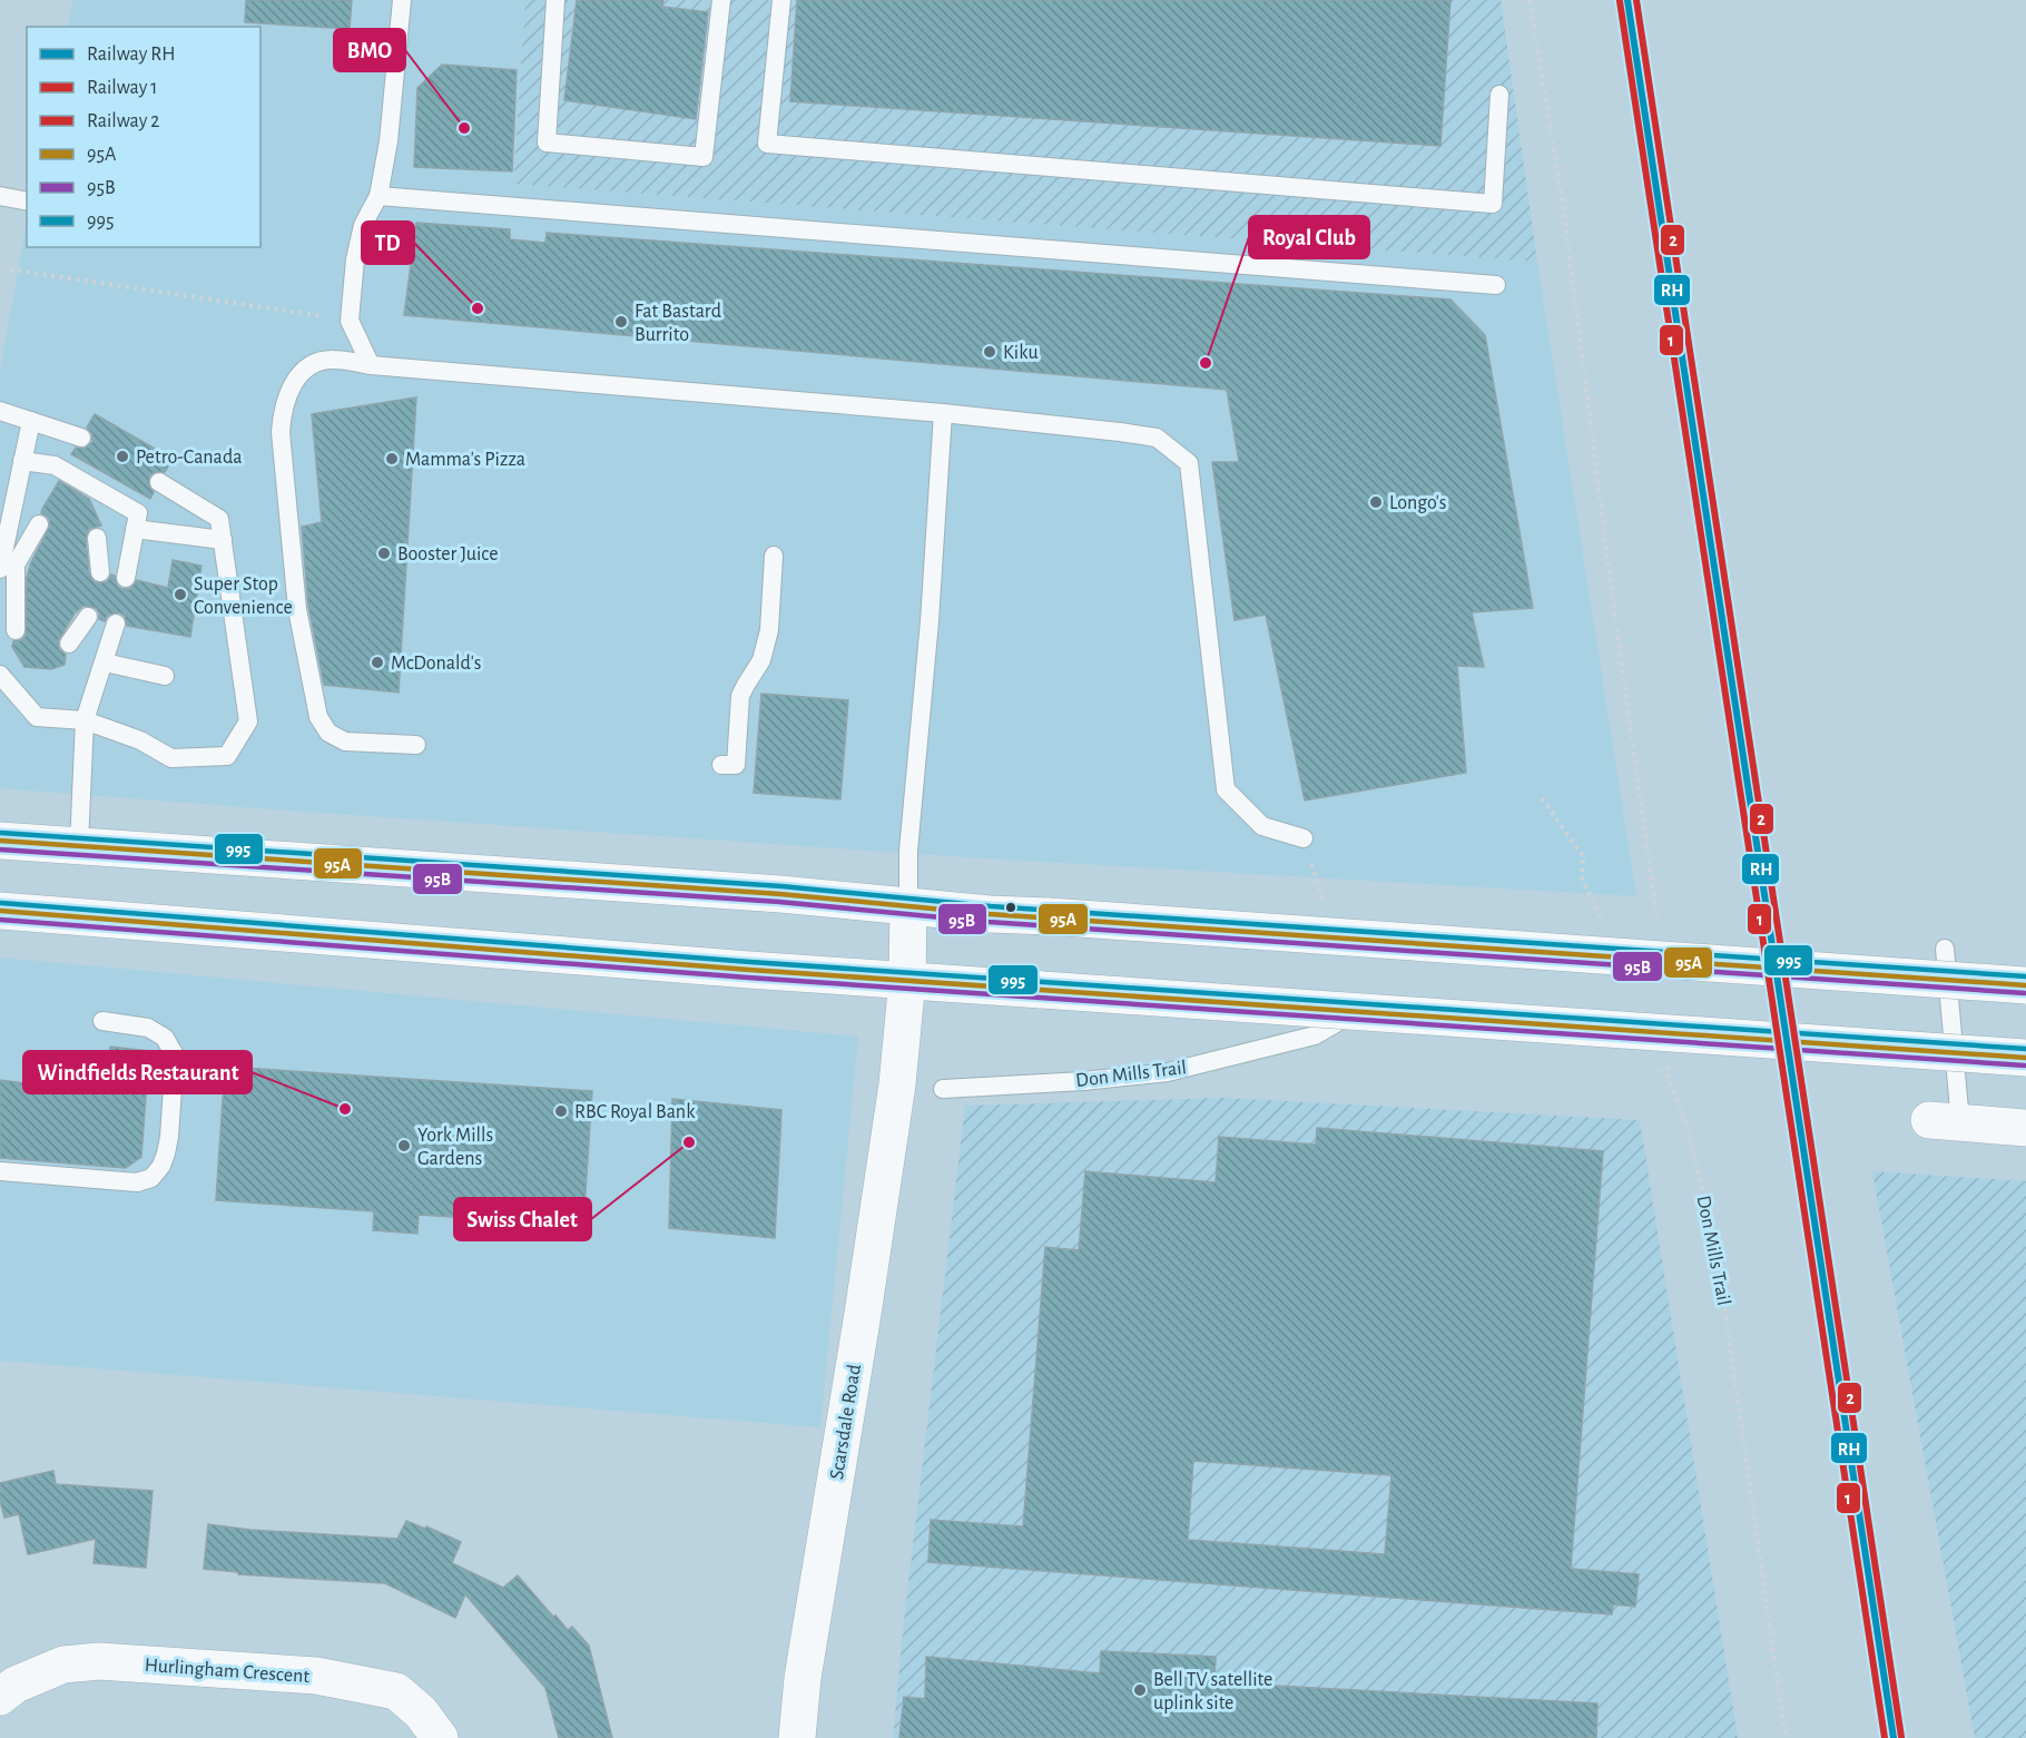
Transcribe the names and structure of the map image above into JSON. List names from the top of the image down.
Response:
{
  "streets": {
    "main road": ["Scarsdale Road", "Hurlingham Crescent"],
    "lane": ["Don Mills Trail"]
  },
  "places": [
    "BMO",
    "TD",
    "Fat Bastard Burrito",
    "Kiku",
    "Royal Club",
    "Petro-Canada",
    "Mamma's Pizza",
    "Longo's",
    "Booster Juice",
    "Super Stop Convenience",
    "McDonald's",
    "Windfields Restaurant",
    "RBC Royal Bank",
    "Swiss Chalet",
    "York Mills Gardens",
    "Bell TV satellite uplink site"
  ],
  "lines": [
    "rail line RH",
    "rail line 2",
    "rail line 1",
    "transit line 995",
    "transit line 95A",
    "transit line 95B"
  ],
  "legend": [
    "Railway RH",
    "Railway 1",
    "Railway 2",
    "95A",
    "95B",
    "995"
  ]
}
